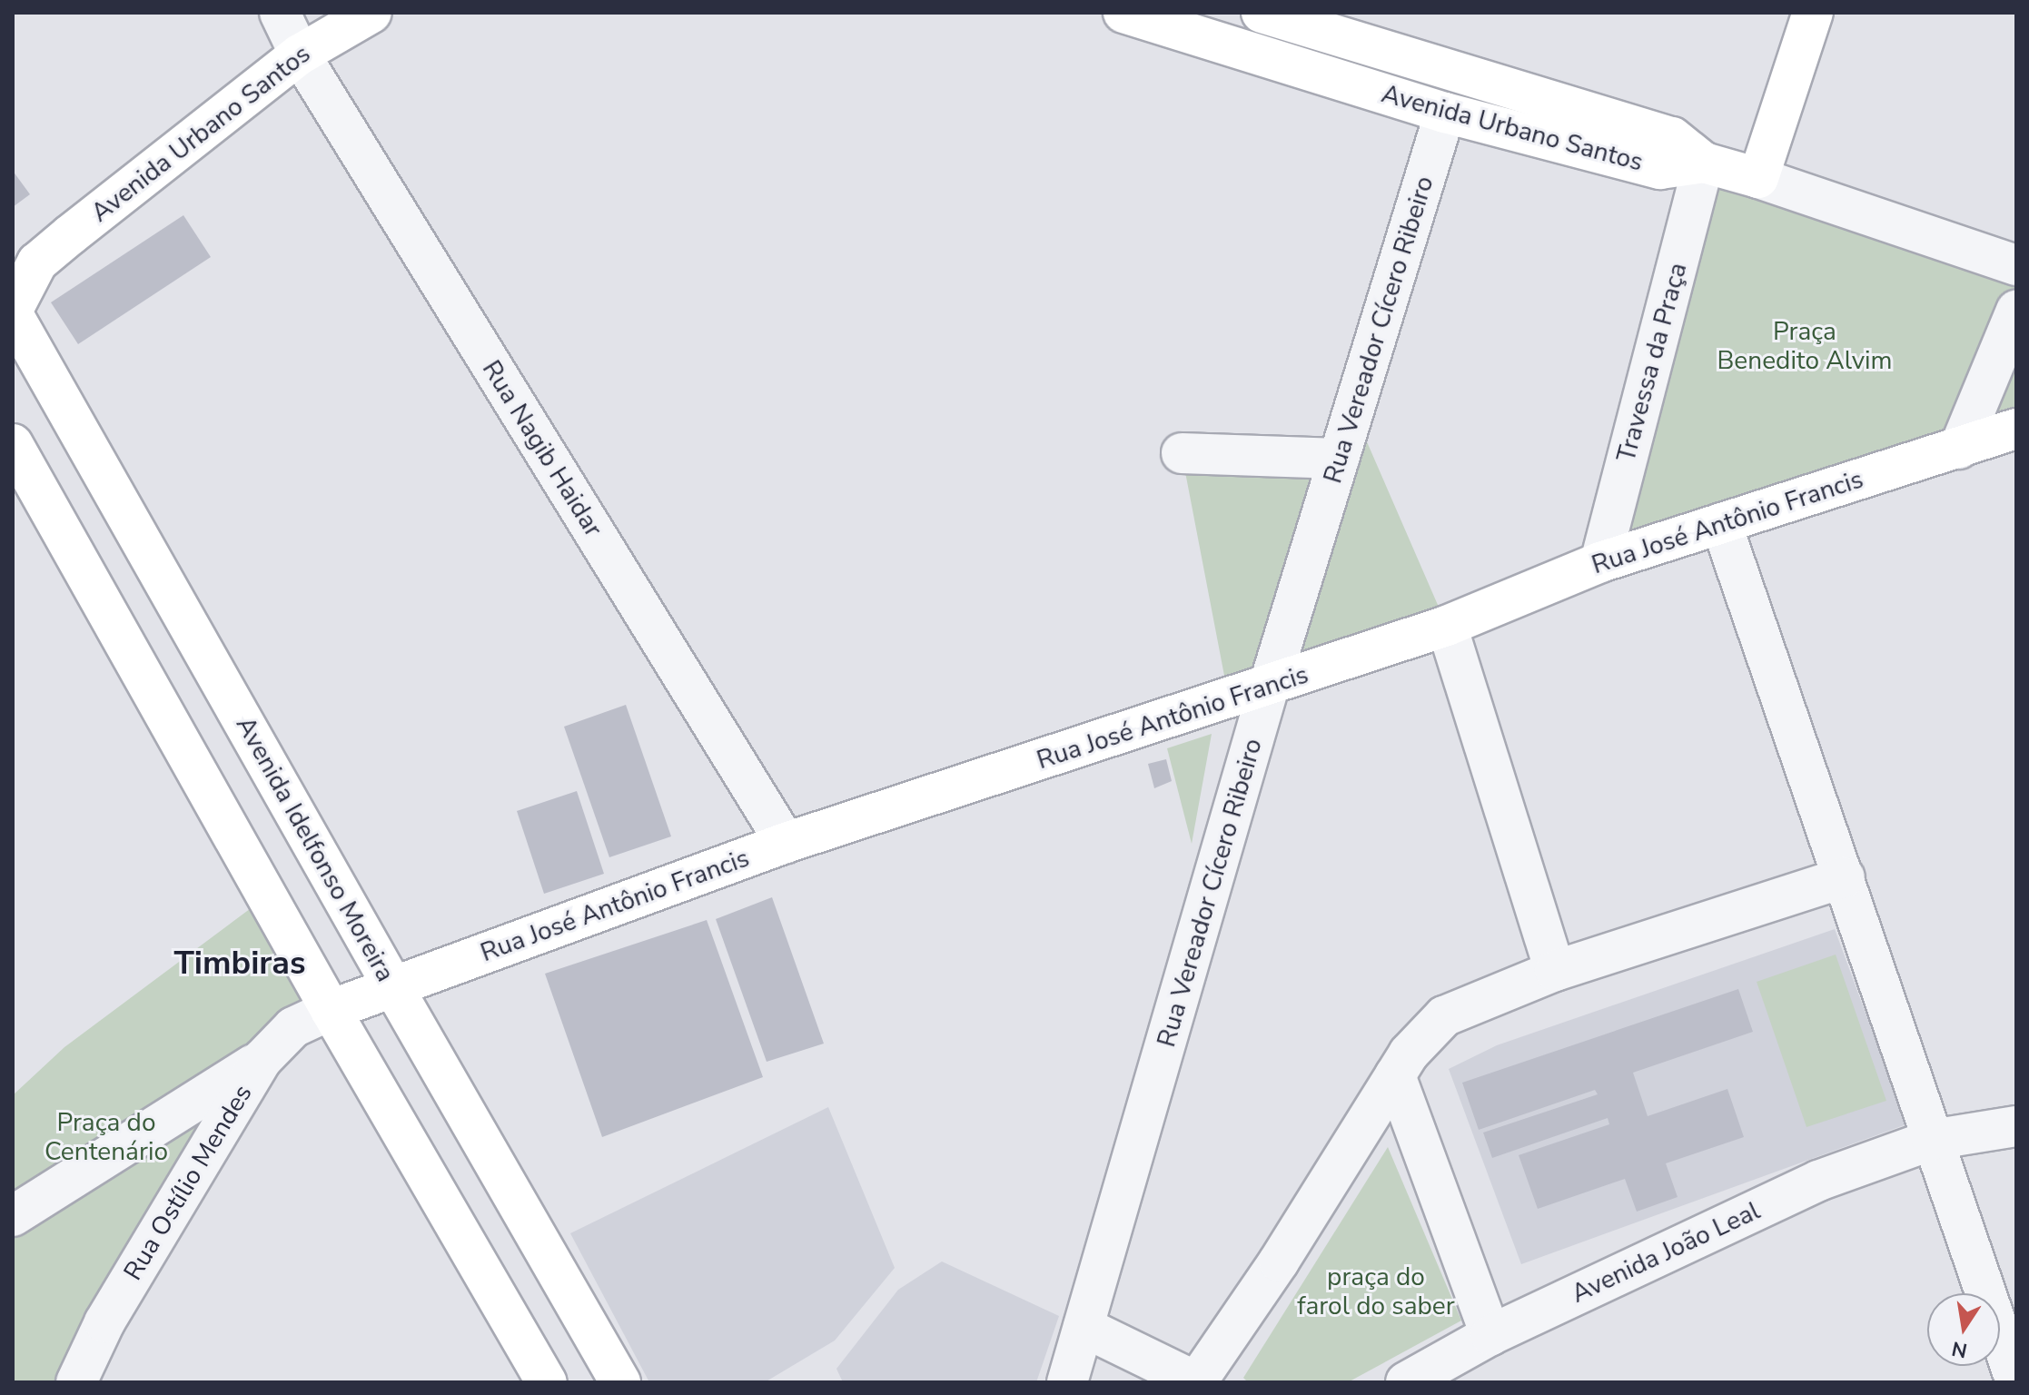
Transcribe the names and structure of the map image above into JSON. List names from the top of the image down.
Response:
{
  "streets": {
    "street": [
      "Avenida Urbano Santos",
      "Rua Vereador Cícero Ribeiro",
      "Travessa da Praça",
      "Rua Nagib Haidar",
      "Rua José Antônio Francis",
      "Avenida Idelfonso Moreira",
      "Rua Ostílio Mendes",
      "Avenida João Leal"
    ]
  },
  "crossings": [
    ["Avenida Urbano Santos", "Rua Vereador Cícero Ribeiro"],
    ["Avenida Urbano Santos", "Travessa da Praça"],
    ["Avenida Urbano Santos", "Rua Nagib Haidar"],
    ["Rua Vereador Cícero Ribeiro", "Rua José Antônio Francis"],
    ["Travessa da Praça", "Rua José Antônio Francis"],
    ["Rua Nagib Haidar", "Rua José Antônio Francis"],
    ["Rua José Antônio Francis", "Avenida Idelfonso Moreira"],
    ["Rua José Antônio Francis", "Rua Ostílio Mendes"]
  ],
  "districts": ["Timbiras"],
  "parks": ["Praça Benedito Alvim", "Praça do Centenário", "praça do farol do saber"],
  "north": "bottom"
}
